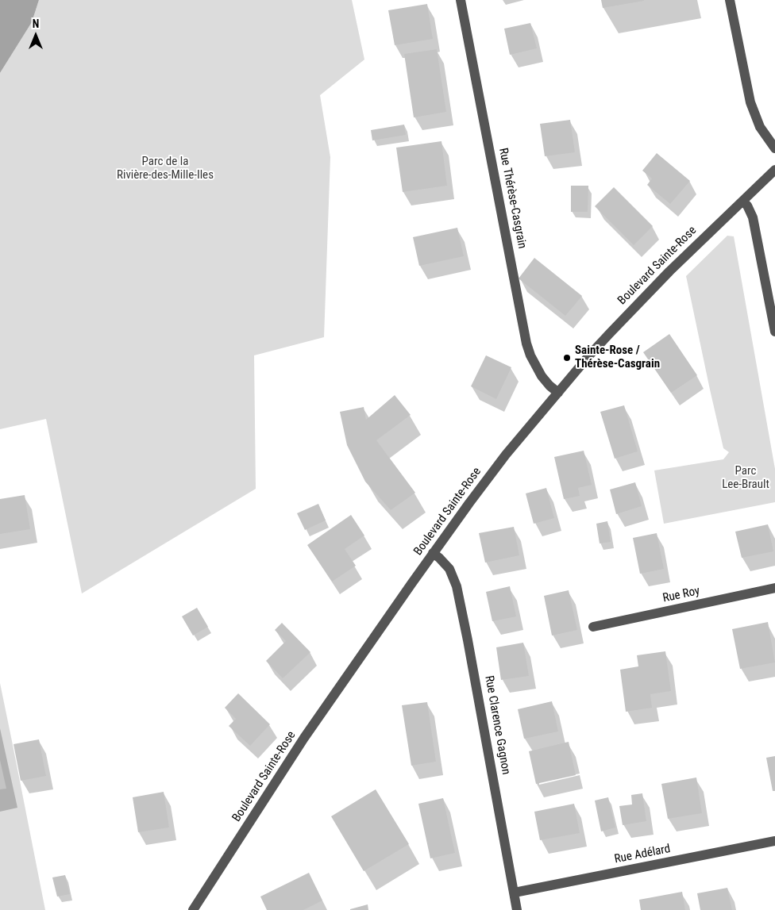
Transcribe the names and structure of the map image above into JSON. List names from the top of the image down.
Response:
{
  "streets": {
    "street": [
      "Rue Thérèse-Casgrain",
      "Boulevard Sainte-Rose",
      "Rue Roy",
      "Rue Clarence Gagnon",
      "Rue Adélard"
    ]
  },
  "crossings": [
    ["Rue Thérèse-Casgrain", "Boulevard Sainte-Rose"],
    ["Boulevard Sainte-Rose", "Rue Clarence Gagnon"],
    ["Rue Clarence Gagnon", "Rue Adélard"]
  ],
  "parks": ["Parc de la Rivière-des-Mille-Iles", "Parc Lee-Brault"],
  "places": ["Sainte-Rose / Thérèse-Casgrain"],
  "north": "top"
}
